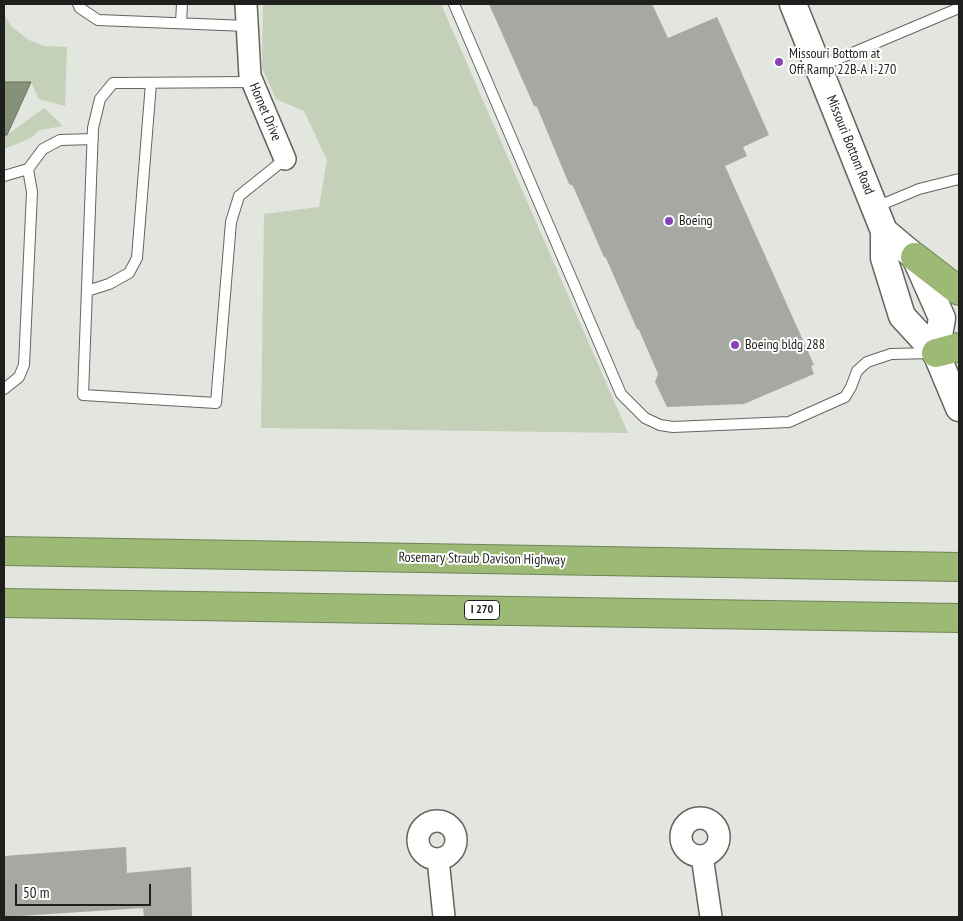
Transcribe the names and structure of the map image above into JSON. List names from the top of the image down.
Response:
{
  "streets": {
    "highway": ["Rosemary Straub Davison Highway", "I 270"],
    "street": ["Hornet Drive", "Missouri Bottom Road"]
  },
  "places": ["Missouri Bottom at Off Ramp 22B-A I-270", "Boeing", "Boeing bldg 288"],
  "scale_bar": "50 m"
}
